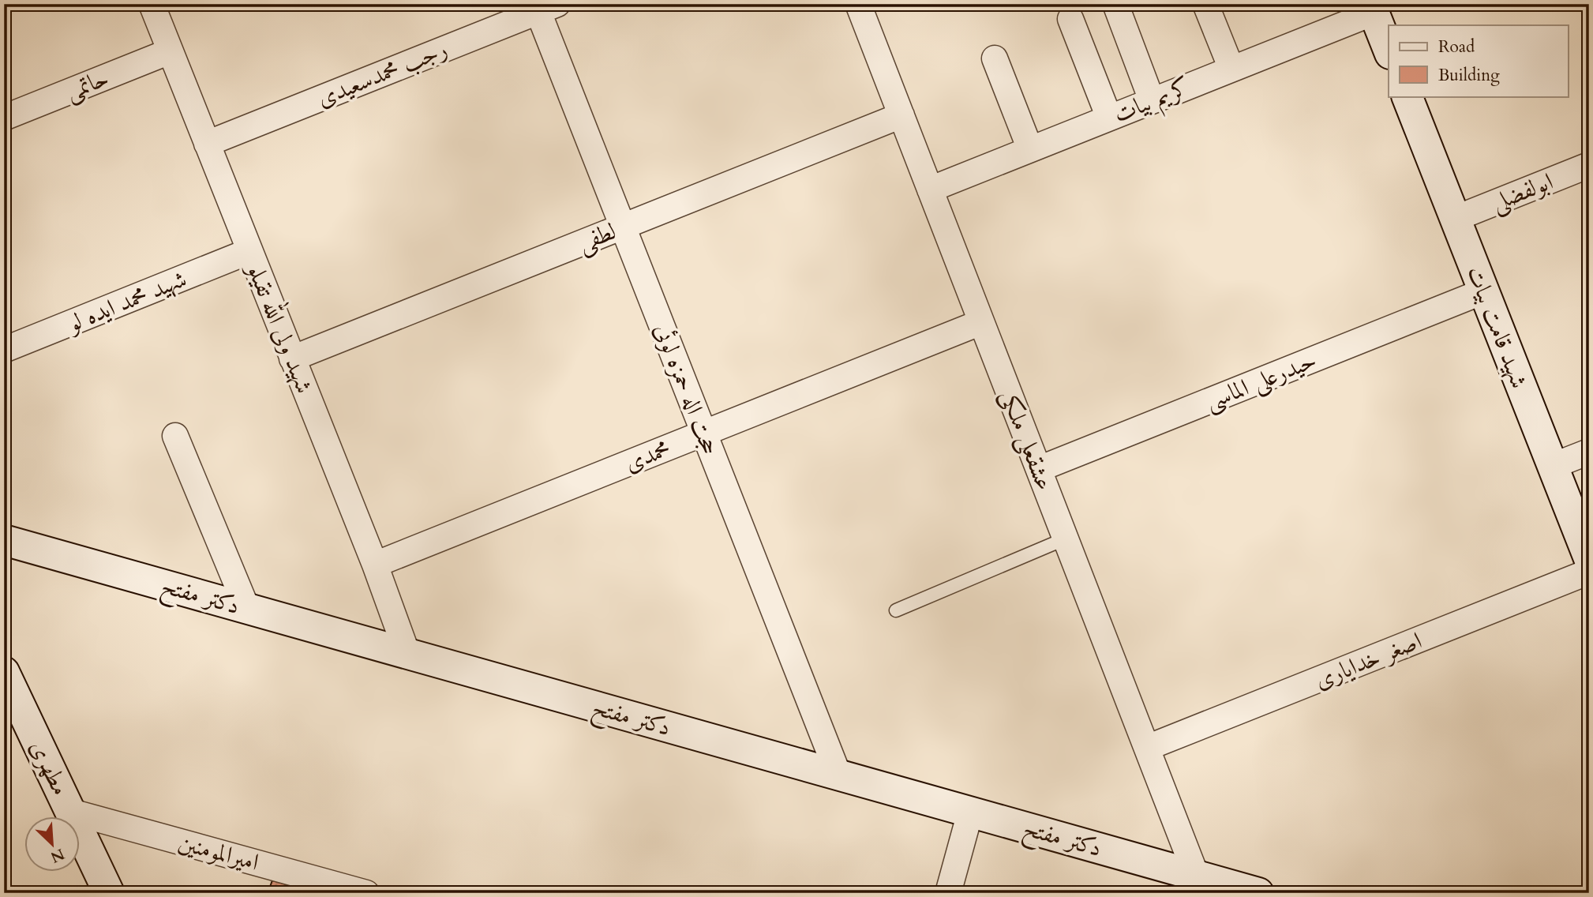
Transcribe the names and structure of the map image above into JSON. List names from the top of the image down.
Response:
{
  "streets": {
    "main road": ["شهید قامت بیات", "دکتر مفتح", "مطهری"],
    "street": [
      "رجب محمدسعیدی",
      "حاتمی",
      "کریم بیات",
      "ابولفضلی",
      "لطفی",
      "شهید محمد ایده لو",
      "شهید ولی الله تقیلو",
      "حیدرعلی الماسی",
      "حجت اله حمزه لوئی",
      "عشقعلی ملکی",
      "محمدی",
      "اصغر خدایاری",
      "امیرالمومنین"
    ]
  },
  "crossings": [
    ["رجب محمدسعیدی", "شهید ولی الله تقیلو"],
    ["رجب محمدسعیدی", "حجت اله حمزه لوئی"],
    ["حاتمی", "شهید ولی الله تقیلو"],
    ["کریم بیات", "عشقعلی ملکی"],
    ["ابولفضلی", "شهید قامت بیات"],
    ["لطفی", "شهید ولی الله تقیلو"],
    ["لطفی", "حجت اله حمزه لوئی"],
    ["لطفی", "عشقعلی ملکی"],
    ["شهید محمد ایده لو", "شهید ولی الله تقیلو"],
    ["شهید قامت بیات", "حیدرعلی الماسی"],
    ["شهید ولی الله تقیلو", "محمدی"],
    ["شهید ولی الله تقیلو", "دکتر مفتح"],
    ["حیدرعلی الماسی", "عشقعلی ملکی"],
    ["حجت اله حمزه لوئی", "محمدی"],
    ["حجت اله حمزه لوئی", "دکتر مفتح"],
    ["عشقعلی ملکی", "محمدی"],
    ["عشقعلی ملکی", "دکتر مفتح"],
    ["عشقعلی ملکی", "اصغر خدایاری"],
    ["مطهری", "امیرالمومنین"]
  ],
  "legend": ["Road", "Building"],
  "north": "bottom right"
}
